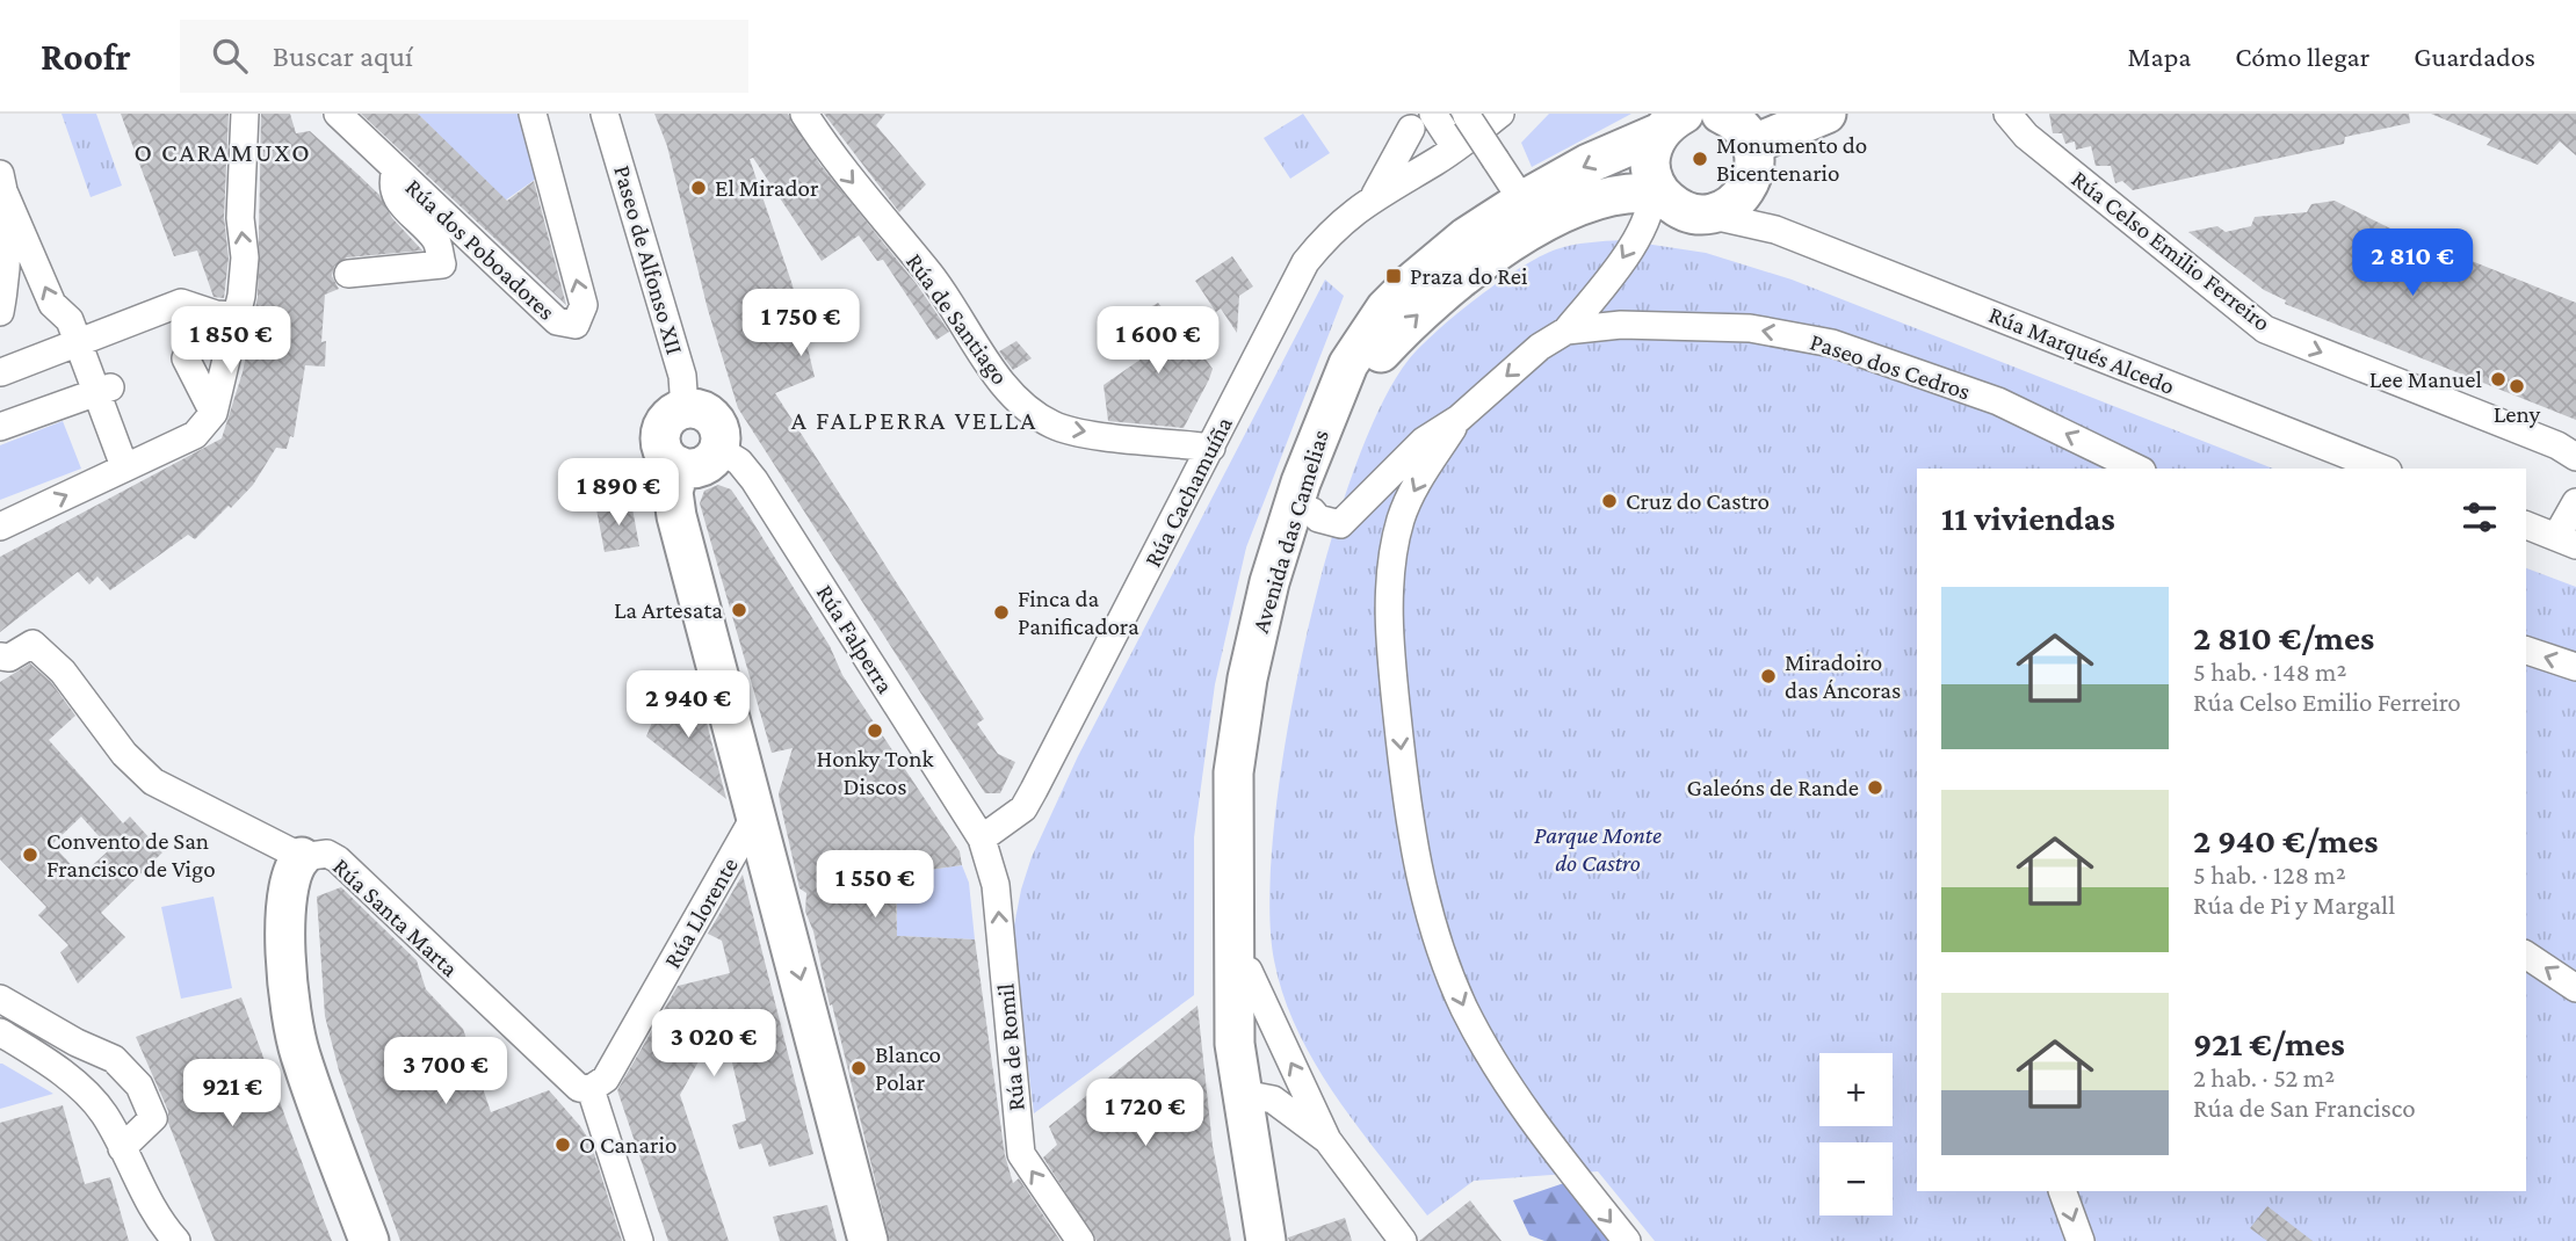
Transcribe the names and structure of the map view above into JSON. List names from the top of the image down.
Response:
{
  "streets": {
    "main road": ["Avenida das Camelias"],
    "street": [
      "Rúa dos Poboadores",
      "Rúa Celso Emilio Ferreiro",
      "Paseo de Alfonso XII",
      "Rúa de Santiago",
      "Rúa Marqués Alcedo",
      "Paseo dos Cedros",
      "Rúa Cachamuíña",
      "Rúa Falperra",
      "Rúa Llorente",
      "Rúa Santa Marta",
      "Rúa de Romil"
    ]
  },
  "crossings": [
    ["Paseo de Alfonso XII", "Rúa Falperra"],
    ["Rúa de Santiago", "Rúa Cachamuíña"],
    ["Rúa Cachamuíña", "Rúa Falperra"],
    ["Rúa Cachamuíña", "Rúa de Romil"],
    ["Rúa Falperra", "Rúa de Romil"],
    ["Rúa Llorente", "Rúa Santa Marta"]
  ],
  "one_way": [
    "Rúa Celso Emilio Ferreiro",
    "Rúa de Santiago",
    "Paseo dos Cedros",
    "Rúa de Romil"
  ],
  "districts": ["O CARAMUXO", "A FALPERRA VELLA"],
  "parks": ["Parque Monte do Castro"],
  "places": {
    "other": [
      "Monumento do Bicentenario",
      "El Mirador",
      "Lee Manuel",
      "Leny",
      "Cruz do Castro",
      "La Artesata",
      "Finca da Panificadora",
      "Miradoiro das Áncoras",
      "Honky Tonk Discos",
      "Galeóns de Rande",
      "Convento de San Francisco de Vigo",
      "Blanco Polar",
      "O Canario"
    ],
    "transit": ["Praza do Rei"]
  },
  "page": {
    "header": "Roofr",
    "search": "Buscar aquí",
    "nav": ["Mapa", "Cómo llegar", "Guardados"],
    "price": [
      "2 810 €",
      "1 750 €",
      "1 850 €",
      "1 600 €",
      "1 890 €",
      "2 940 €",
      "1 550 €",
      "3 020 €",
      "3 700 €",
      "921 €",
      "1 720 €"
    ],
    "heading": "11 viviendas",
    "list": [
      {
        "name": "2 810 €/mes",
        "note": "5 hab. · 148 m² · Rúa Celso Emilio Ferreiro"
      },
      {
        "name": "2 940 €/mes",
        "note": "5 hab. · 128 m² · Rúa de Pi y Margall"
      },
      {
        "name": "921 €/mes",
        "note": "2 hab. · 52 m² · Rúa de San Francisco"
      }
    ],
    "map_buttons": ["+", "−"]
  }
}
